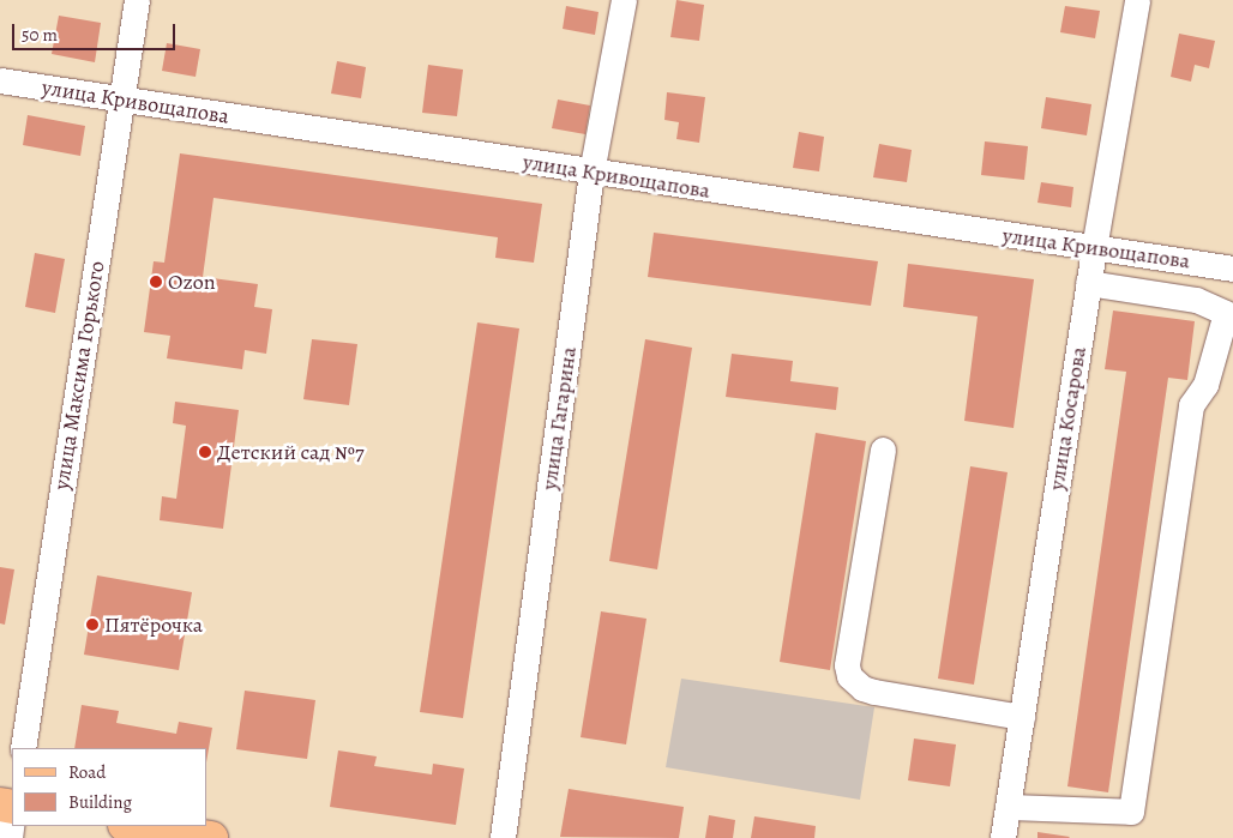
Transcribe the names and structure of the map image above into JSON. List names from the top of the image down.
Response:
{
  "streets": {
    "street": [
      "улица Кривощапова",
      "улица Максима Горького",
      "улица Гагарина",
      "улица Косарова"
    ]
  },
  "crossings": [
    ["улица Кривощапова", "улица Максима Горького"],
    ["улица Кривощапова", "улица Гагарина"],
    ["улица Кривощапова", "улица Косарова"]
  ],
  "places": ["Ozon", "Детский сад №7", "Пятёрочка"],
  "legend": ["Road", "Building"],
  "scale_bar": "50 m"
}
